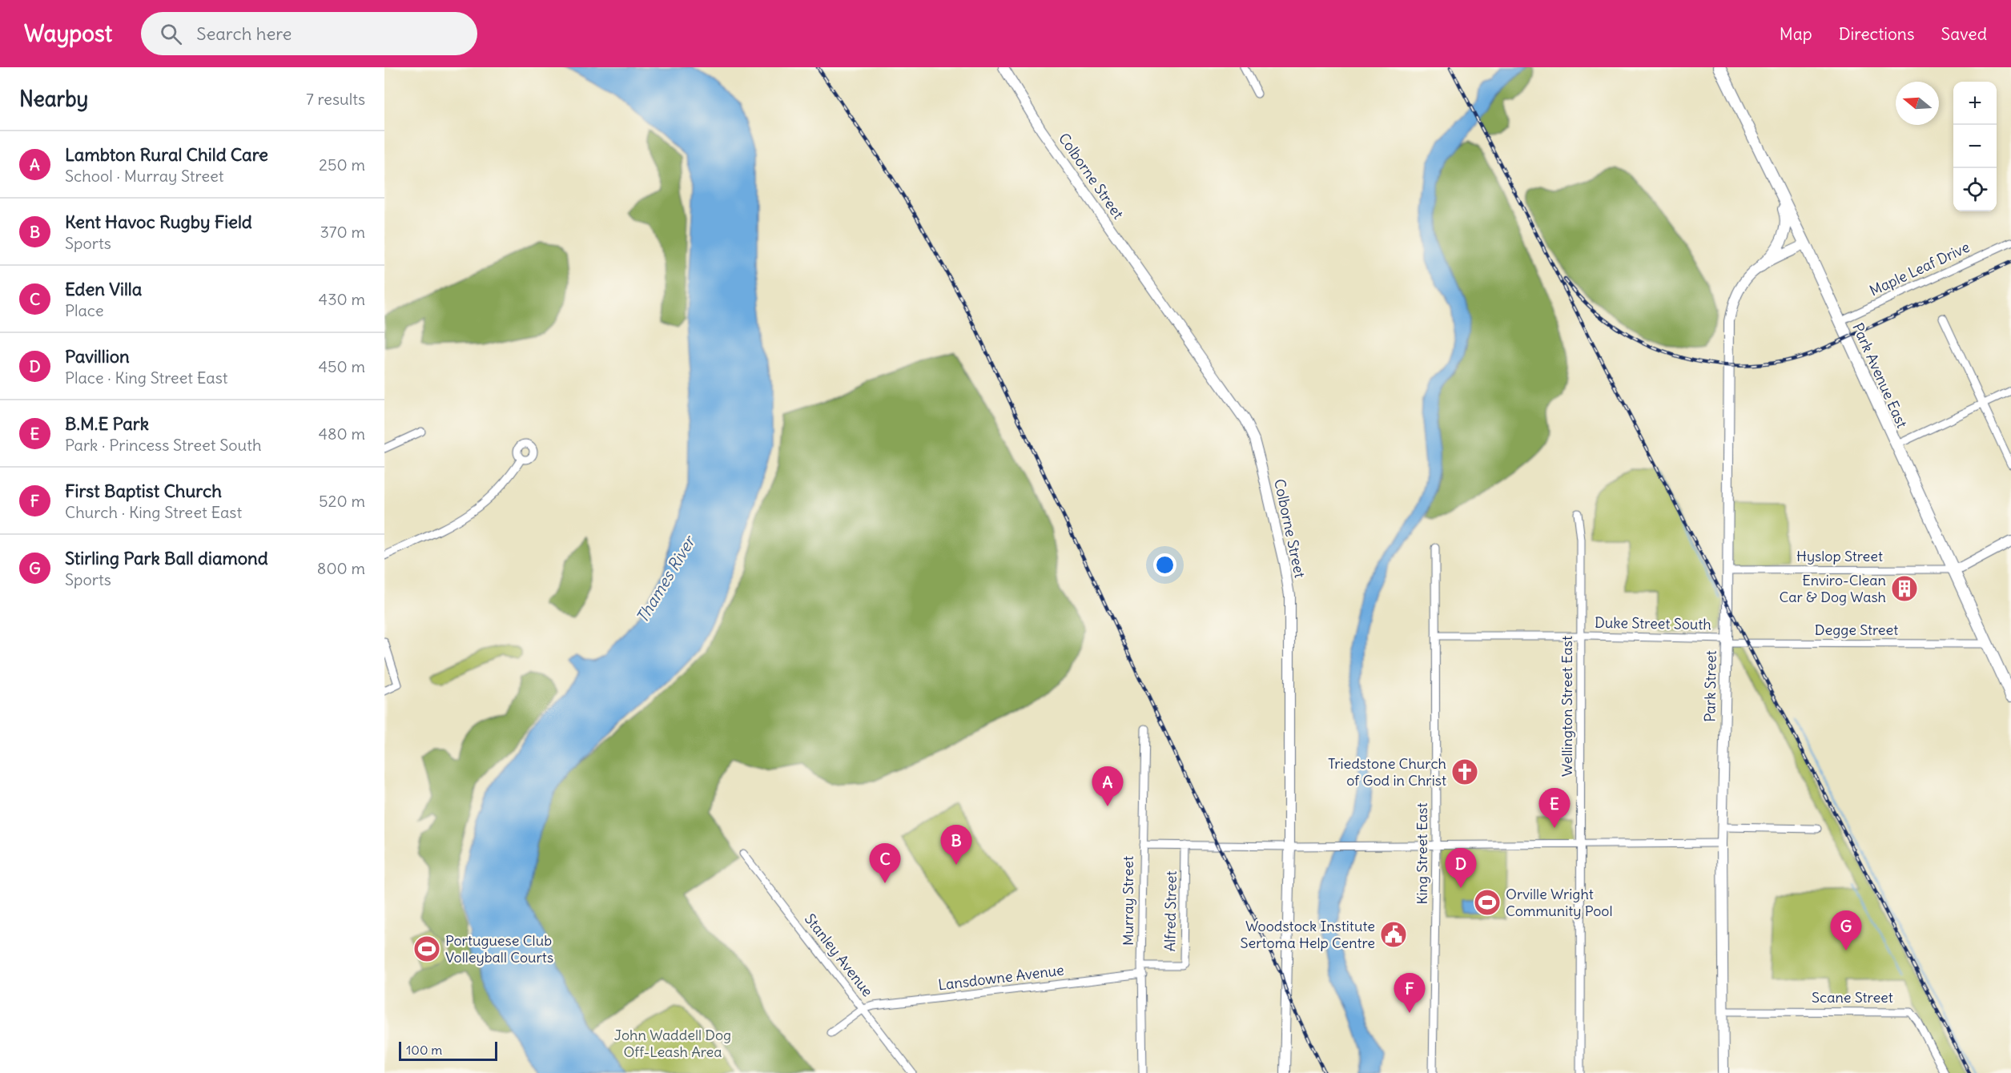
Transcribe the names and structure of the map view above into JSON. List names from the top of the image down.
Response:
{
  "streets": {
    "main road": ["Park Avenue East"],
    "street": [
      "Colborne Street",
      "Maple Leaf Drive",
      "Hyslop Street",
      "Duke Street South",
      "Degge Street",
      "Park Street",
      "Wellington Street East",
      "King Street East",
      "Murray Street",
      "Alfred Street",
      "Stanley Avenue",
      "Lansdowne Avenue",
      "Scane Street"
    ]
  },
  "crossings": [
    ["Maple Leaf Drive", "Park Avenue East"],
    ["Park Avenue East", "Hyslop Street"],
    ["Park Avenue East", "Degge Street"],
    ["Hyslop Street", "Park Street"],
    ["Duke Street South", "Degge Street"],
    ["Duke Street South", "Park Street"],
    ["Duke Street South", "Wellington Street East"],
    ["Duke Street South", "King Street East"],
    ["Degge Street", "Park Street"],
    ["Park Street", "Scane Street"],
    ["Murray Street", "Alfred Street"],
    ["Murray Street", "Lansdowne Avenue"],
    ["Stanley Avenue", "Lansdowne Avenue"]
  ],
  "water": ["Thames River"],
  "parks": ["John Waddell Dog Off-Leash Area"],
  "places": {
    "building": ["Enviro-Clean Car & Dog Wash"],
    "church": ["Triedstone Church of God in Christ"],
    "sports": ["Orville Wright Community Pool", "Portuguese Club Volleyball Courts"],
    "public building": ["Woodstock Institute Sertoma Help Centre"]
  },
  "scale_bar": "100 m",
  "north": "left",
  "page": {
    "header": "Waypost",
    "search": "Search here",
    "nav": ["Map", "Directions", "Saved"],
    "heading": ["Nearby", "7 results"],
    "map_buttons": ["+", "−"],
    "list": [
      {
        "mark": "A",
        "name": "Lambton Rural Child Care",
        "note": "School · Murray Street",
        "value": "250 m"
      },
      {
        "mark": "B",
        "name": "Kent Havoc Rugby Field",
        "note": "Sports",
        "value": "370 m"
      },
      {
        "mark": "C",
        "name": "Eden Villa",
        "note": "Place",
        "value": "430 m"
      },
      {
        "mark": "D",
        "name": "Pavillion",
        "note": "Place · King Street East",
        "value": "450 m"
      },
      {
        "mark": "E",
        "name": "B.M.E Park",
        "note": "Park · Princess Street South",
        "value": "480 m"
      },
      {
        "mark": "F",
        "name": "First Baptist Church",
        "note": "Church · King Street East",
        "value": "520 m"
      },
      {
        "mark": "G",
        "name": "Stirling Park Ball diamond",
        "note": "Sports",
        "value": "800 m"
      }
    ],
    "pins": [
      "A",
      "E",
      "B",
      "C",
      "D",
      "G",
      "F"
    ],
    "scale": "100 m"
  }
}
